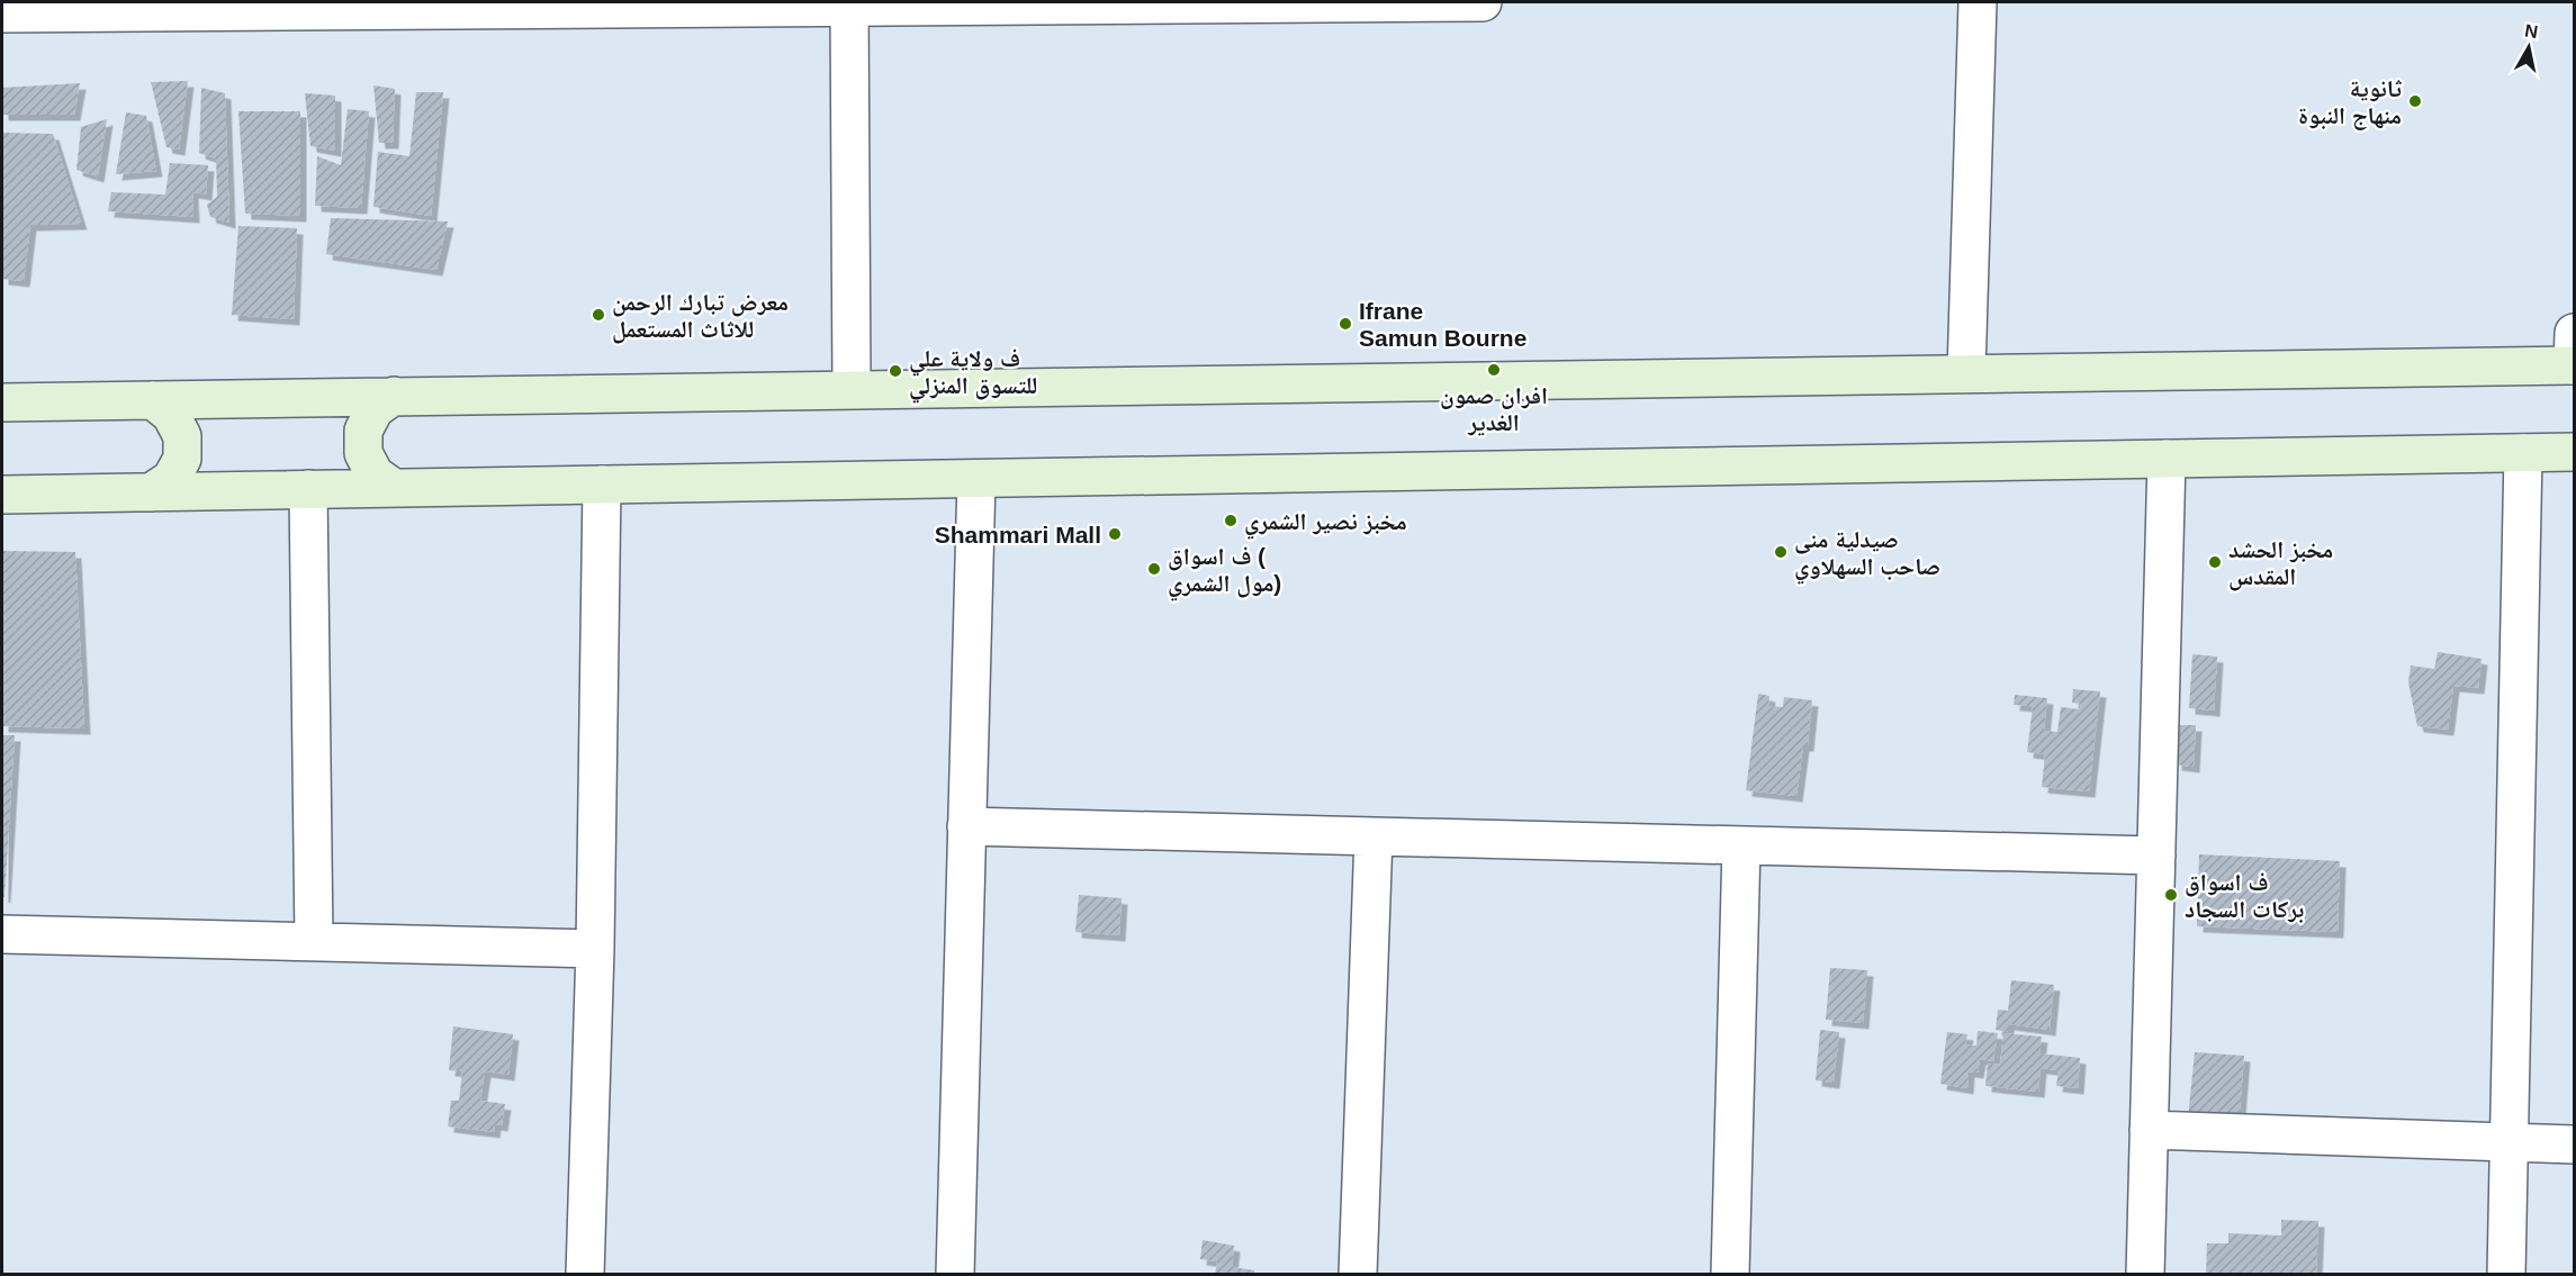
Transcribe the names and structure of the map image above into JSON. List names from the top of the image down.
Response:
{
  "places": [
    "ثانوية منهاج النبوة",
    "معرض تبارك الرحمن للاثاث المستعمل",
    "Ifrane Samun Bourne",
    "افران صمون الغدير",
    "ف ولاية علي للتسوق المنزلي",
    "مخبز نصير الشمري",
    "Shammari Mall",
    "صيدلية منى صاحب السهلاوي",
    "مخبز الحشد المقدس",
    "ف اسواق ( مول الشمري)",
    "ف اسواق بركات السجاد"
  ],
  "north": "top"
}
